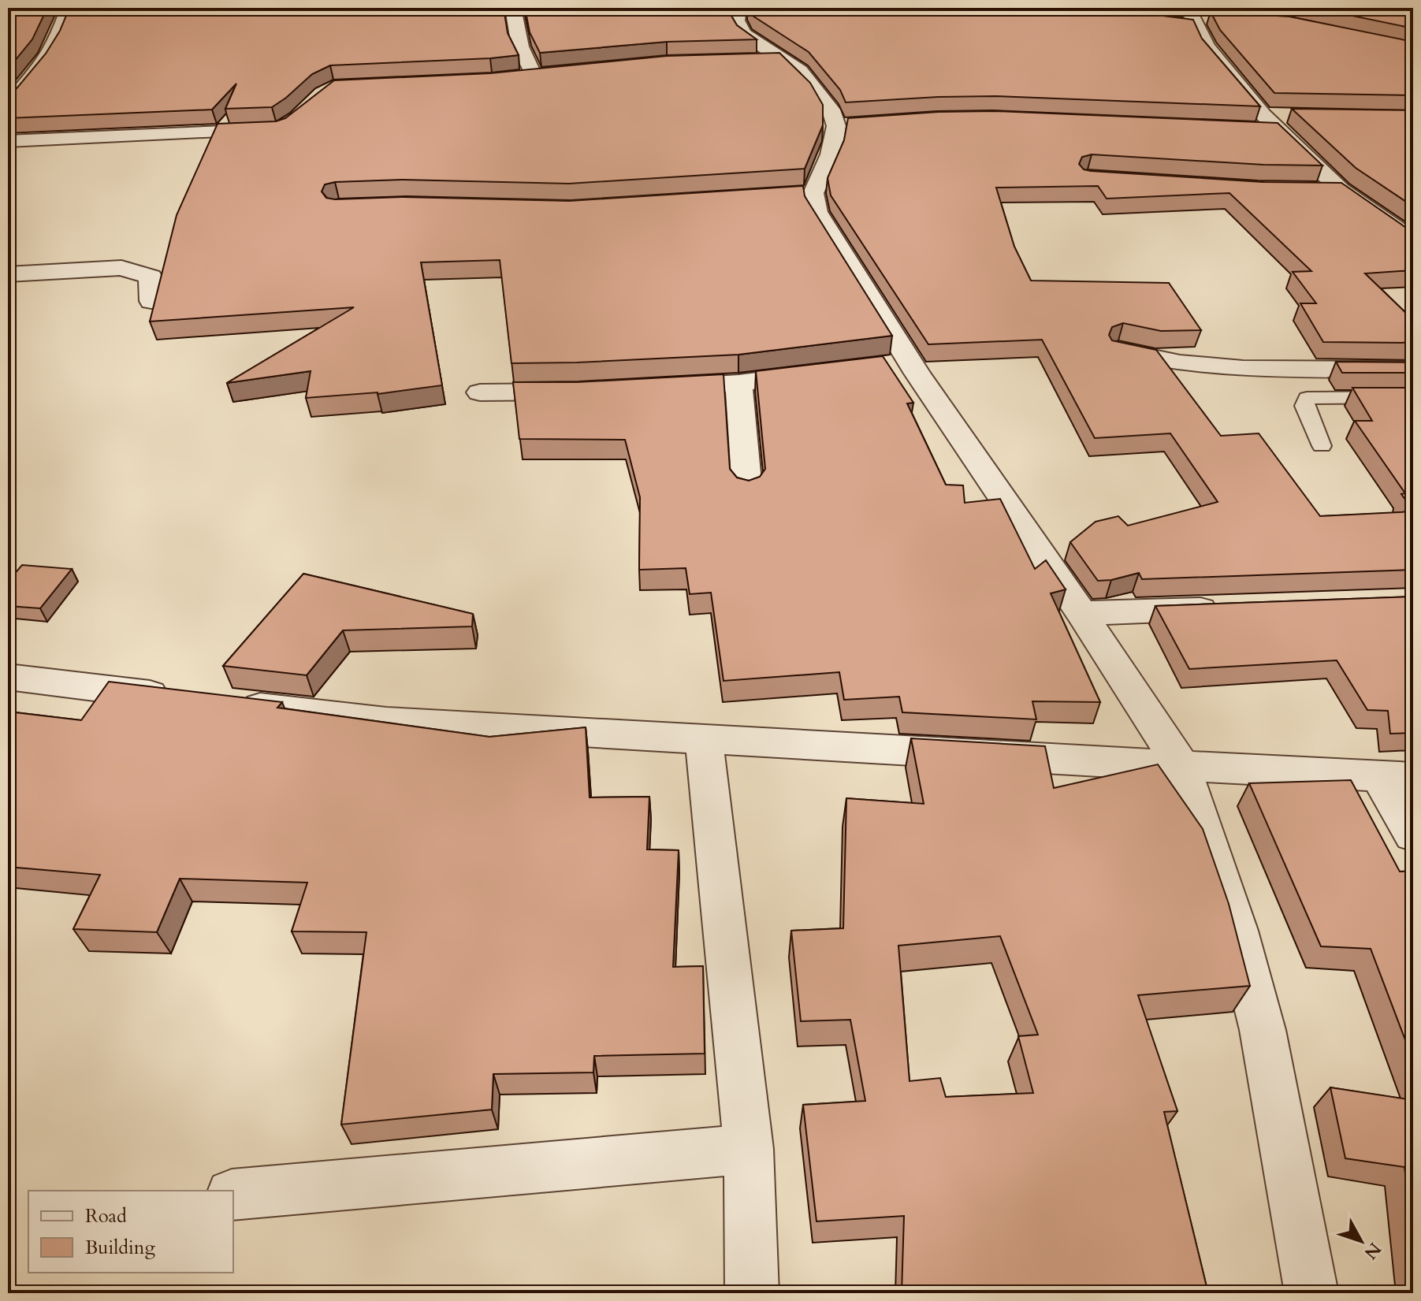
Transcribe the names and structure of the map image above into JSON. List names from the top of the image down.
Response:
{
  "legend": ["Road", "Building"],
  "north": "bottom right"
}
